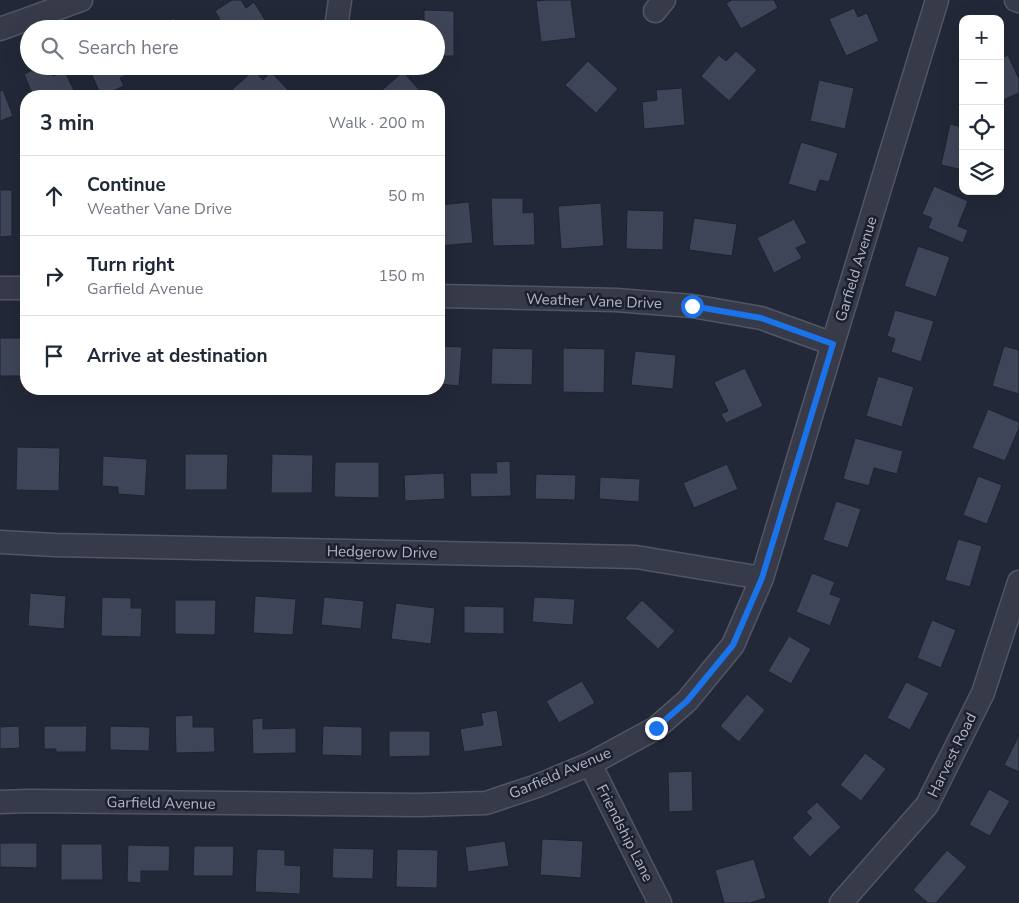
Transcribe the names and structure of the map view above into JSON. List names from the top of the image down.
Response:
{
  "streets": {
    "street": [
      "Garfield Avenue",
      "Weather Vane Drive",
      "Hedgerow Drive",
      "Harvest Road",
      "Friendship Lane"
    ]
  },
  "crossings": [
    ["Garfield Avenue", "Weather Vane Drive"],
    ["Garfield Avenue", "Hedgerow Drive"],
    ["Garfield Avenue", "Friendship Lane"]
  ],
  "page": {
    "map_buttons": ["+", "−"],
    "search": "Search here",
    "heading": ["3 min", "Walk · 200 m"],
    "list": [
      ["Continue", "Weather Vane Drive", "50 m"],
      ["Turn right", "Garfield Avenue", "150 m"],
      "Arrive at destination"
    ]
  }
}
